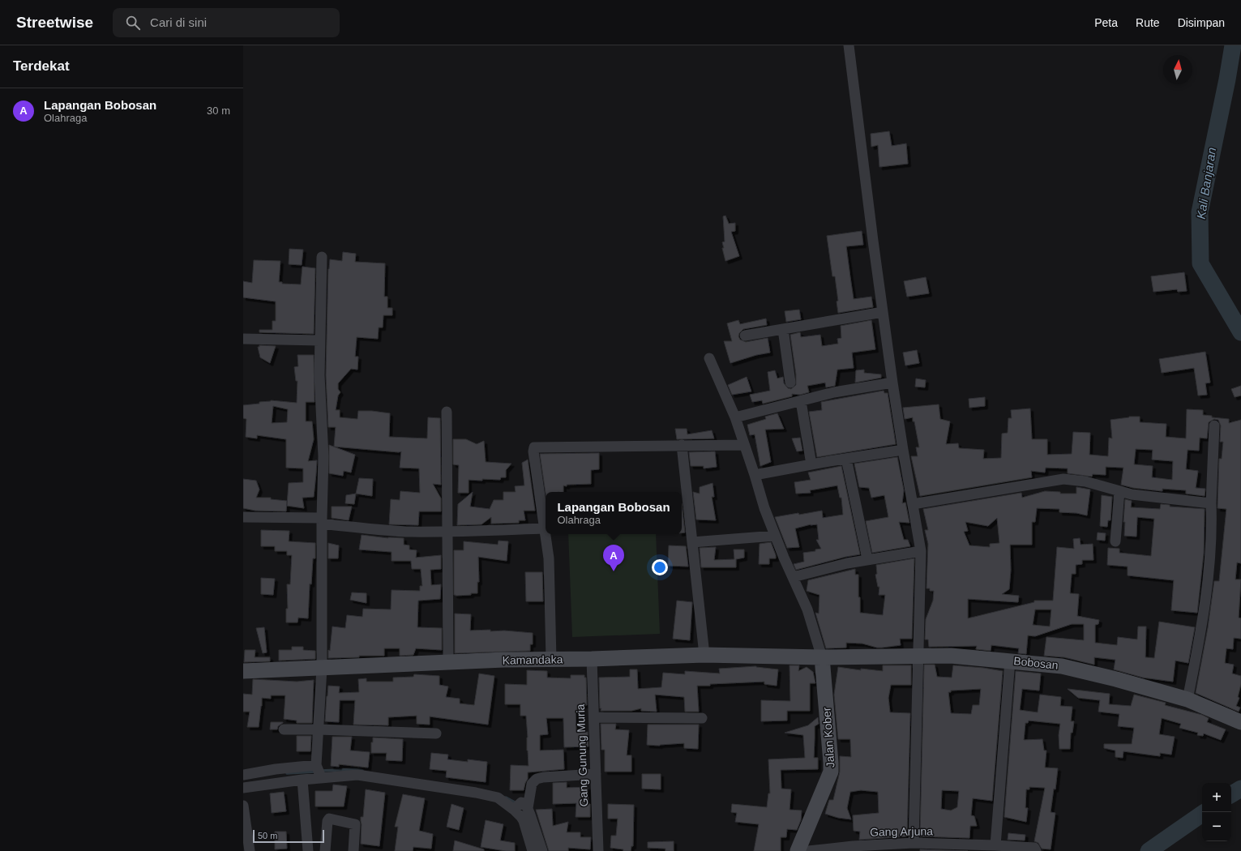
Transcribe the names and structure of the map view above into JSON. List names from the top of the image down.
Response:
{
  "streets": {
    "street": [
      "Kamandaka",
      "Bobosan",
      "Jalan Kober",
      "Gang Gunung Muria",
      "Gang Arjuna"
    ]
  },
  "crossings": [
    ["Kamandaka", "Bobosan"],
    ["Kamandaka", "Jalan Kober"],
    ["Kamandaka", "Gang Gunung Muria"],
    ["Bobosan", "Jalan Kober"]
  ],
  "water": ["Kali Banjaran"],
  "scale_bar": "50 m",
  "north": "top",
  "page": {
    "header": "Streetwise",
    "search": "Cari di sini",
    "nav": ["Peta", "Rute", "Disimpan"],
    "heading": "Terdekat",
    "list": [
      {
        "mark": "A",
        "name": "Lapangan Bobosan",
        "note": "Olahraga",
        "value": "30 m"
      }
    ],
    "popup": ["Lapangan Bobosan", "Olahraga"],
    "pins": "A",
    "map_buttons": ["+", "−"],
    "scale": "50 m"
  }
}
